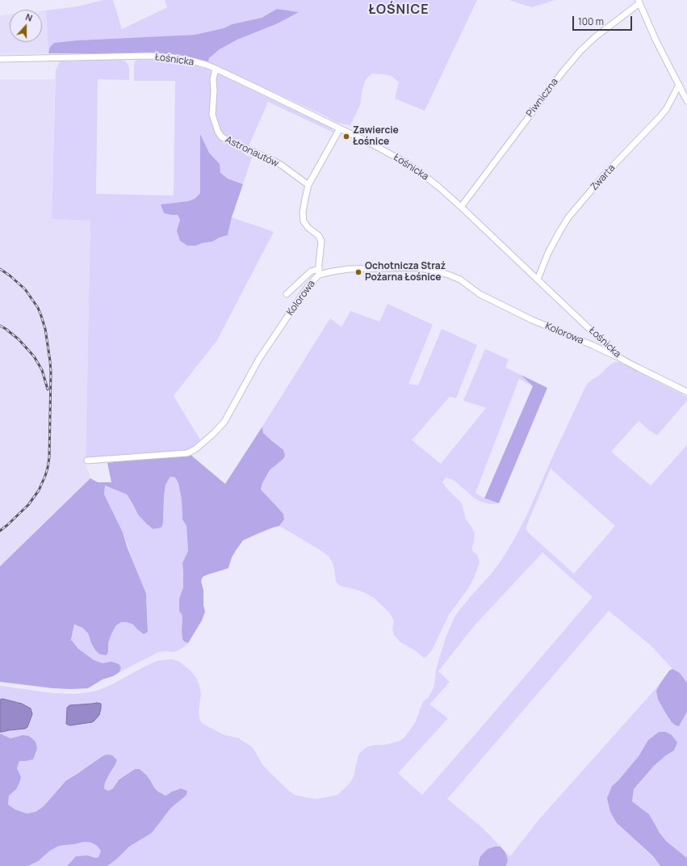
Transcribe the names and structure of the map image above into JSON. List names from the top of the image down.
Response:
{
  "streets": {
    "street": [
      "Łośnicka",
      "Piwniczna",
      "Astronautów",
      "Zwarta",
      "Kolorowa"
    ]
  },
  "crossings": [
    ["Łośnicka", "Piwniczna"],
    ["Łośnicka", "Astronautów"],
    ["Łośnicka", "Zwarta"],
    ["Łośnicka", "Kolorowa"]
  ],
  "districts": ["ŁOŚNICE"],
  "places": ["Zawiercie Łośnice", "Ochotnicza Straż Pożarna Łośnice"],
  "scale_bar": "100 m",
  "north": "top"
}
